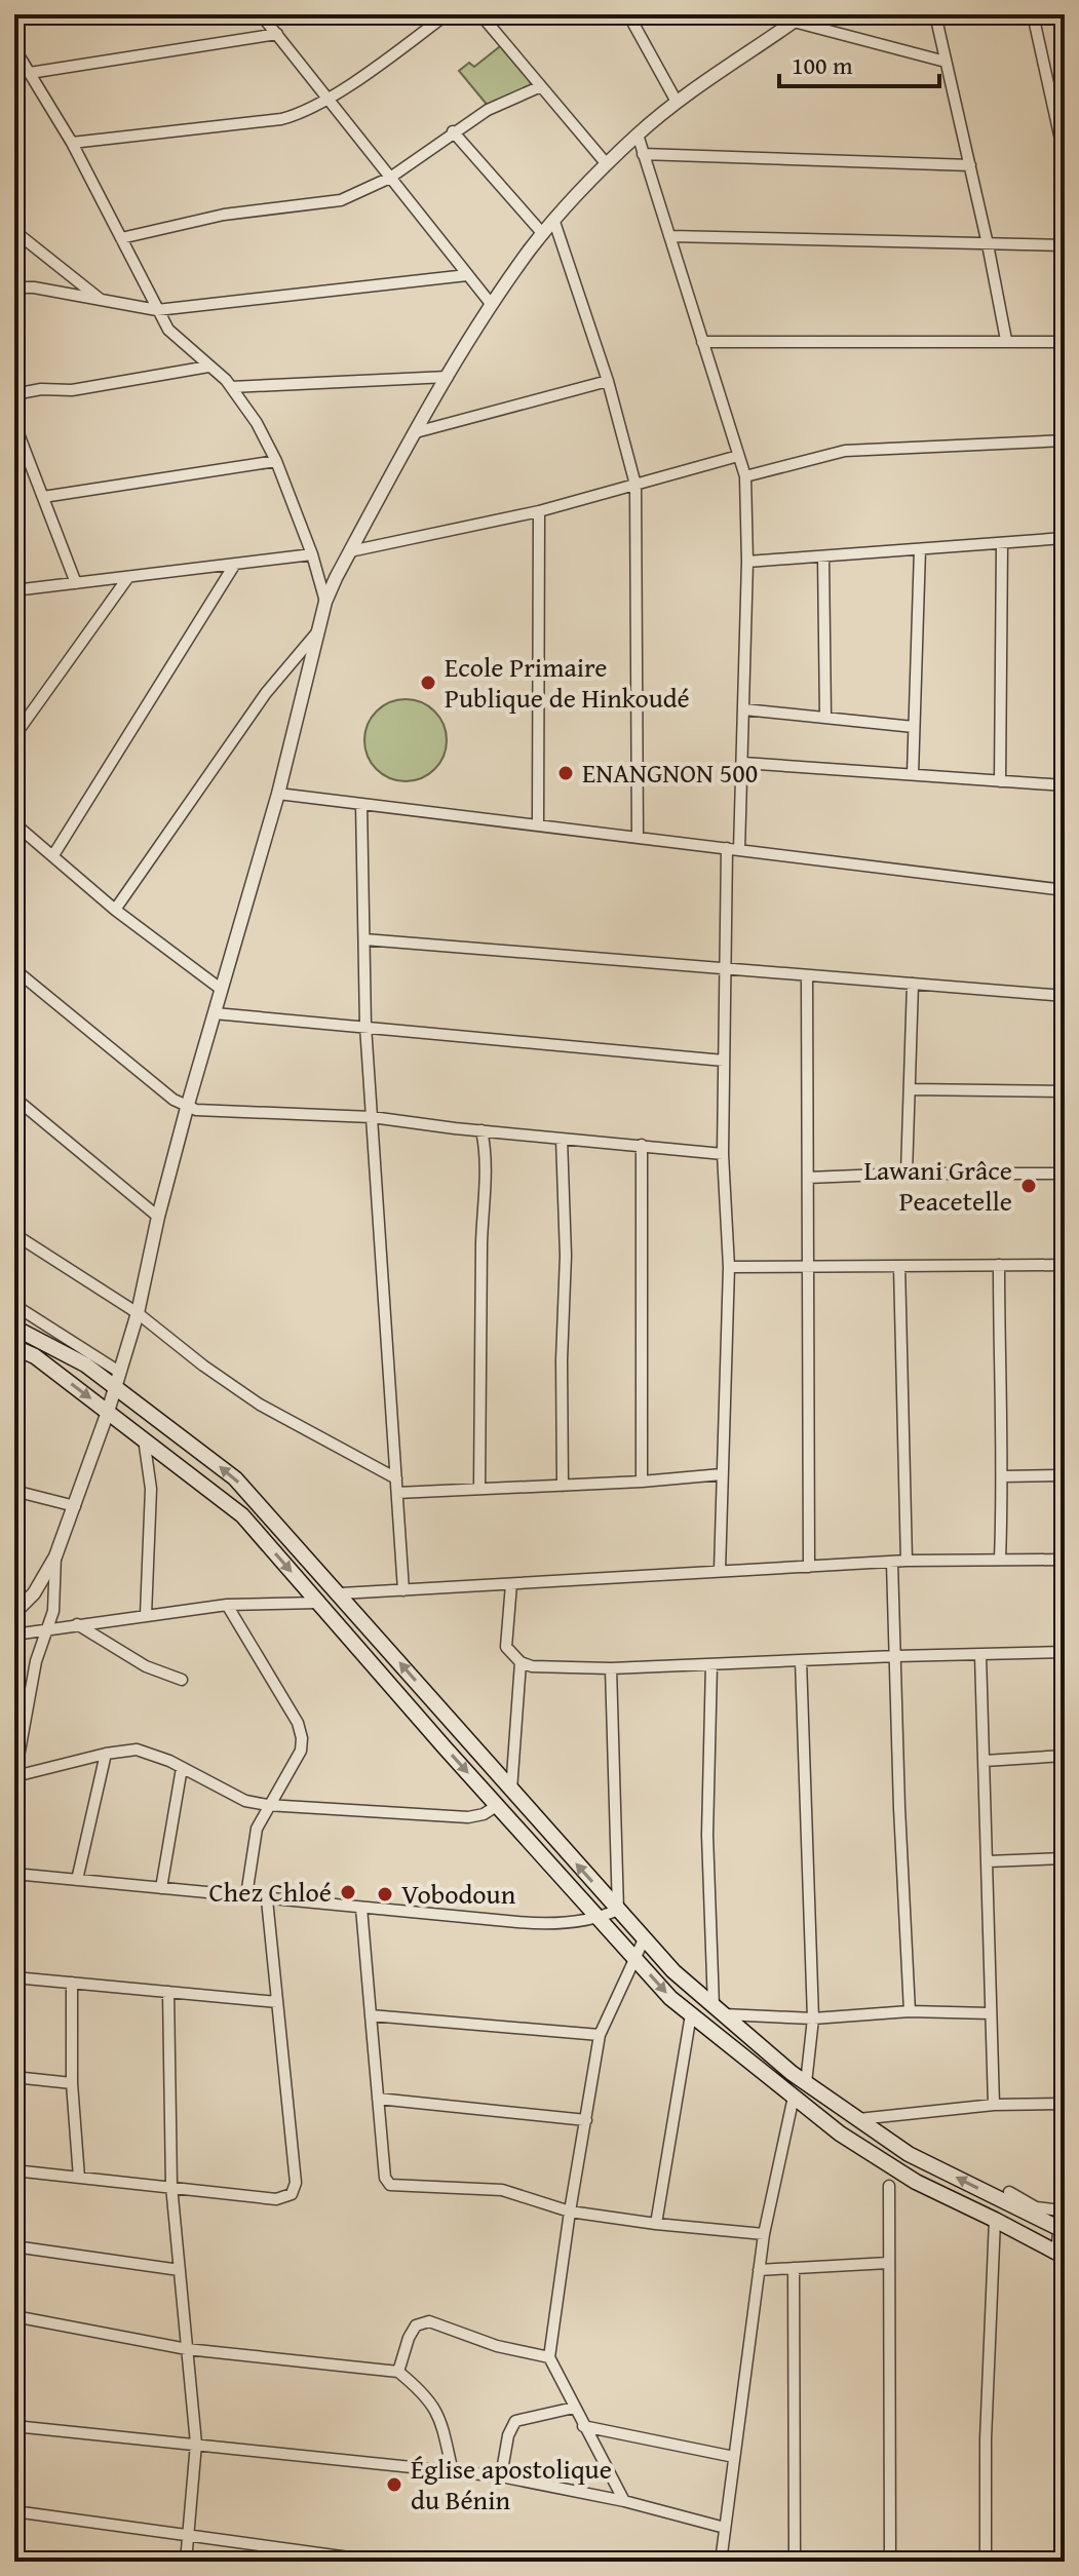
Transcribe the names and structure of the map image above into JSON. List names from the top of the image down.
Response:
{
  "places": [
    "Ecole Primaire Publique de Hinkoudé",
    "ENANGNON 500",
    "Lawani Grâce Peacetelle",
    "Chez Chloé",
    "Vobodoun",
    "Église apostolique du Bénin"
  ],
  "scale_bar": "100 m"
}
